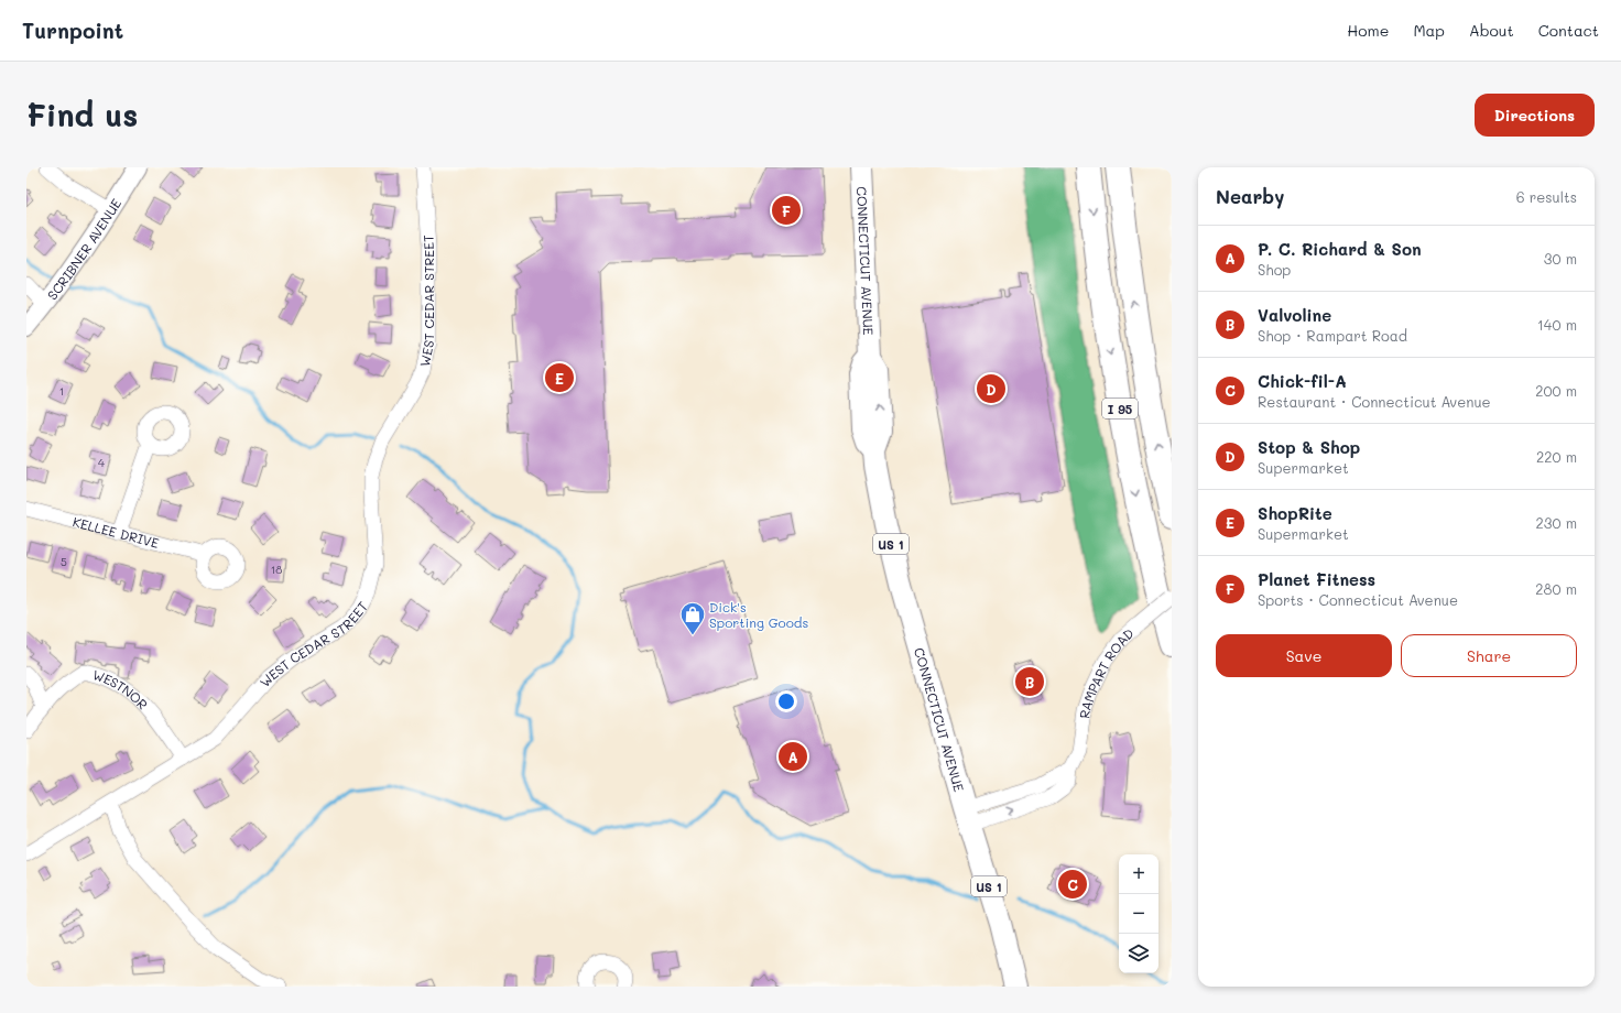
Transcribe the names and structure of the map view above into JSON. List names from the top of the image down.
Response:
{
  "streets": {
    "highway": ["I 95"],
    "main road": ["CONNECTICUT AVENUE", "US 1"],
    "street": [
      "SCRIBNER AVENUE",
      "WEST CEDAR STREET",
      "KELLEE DRIVE",
      "RAMPART ROAD",
      "WESTNOR"
    ]
  },
  "crossings": [
    ["CONNECTICUT AVENUE", "RAMPART ROAD"],
    ["WEST CEDAR STREET", "WESTNOR"]
  ],
  "places": {
    "shop": ["Dick's Sporting Goods"]
  },
  "house_numbers": [
    "1",
    "4",
    "5",
    "18"
  ],
  "page": {
    "header": "Turnpoint",
    "nav": [
      "Home",
      "Map",
      "About",
      "Contact"
    ],
    "buttons": [
      "Directions",
      ["Save", "Share"]
    ],
    "title": "Find us",
    "heading": ["Nearby", "6 results"],
    "pins": [
      "F",
      "E",
      "D",
      "B",
      "A",
      "C"
    ],
    "list": [
      {
        "mark": "A",
        "name": "P. C. Richard & Son",
        "note": "Shop",
        "value": "30 m"
      },
      {
        "mark": "B",
        "name": "Valvoline",
        "note": "Shop · Rampart Road",
        "value": "140 m"
      },
      {
        "mark": "C",
        "name": "Chick-fil-A",
        "note": "Restaurant · Connecticut Avenue",
        "value": "200 m"
      },
      {
        "mark": "D",
        "name": "Stop & Shop",
        "note": "Supermarket",
        "value": "220 m"
      },
      {
        "mark": "E",
        "name": "ShopRite",
        "note": "Supermarket",
        "value": "230 m"
      },
      {
        "mark": "F",
        "name": "Planet Fitness",
        "note": "Sports · Connecticut Avenue",
        "value": "280 m"
      }
    ],
    "map_buttons": ["+", "−"]
  }
}
